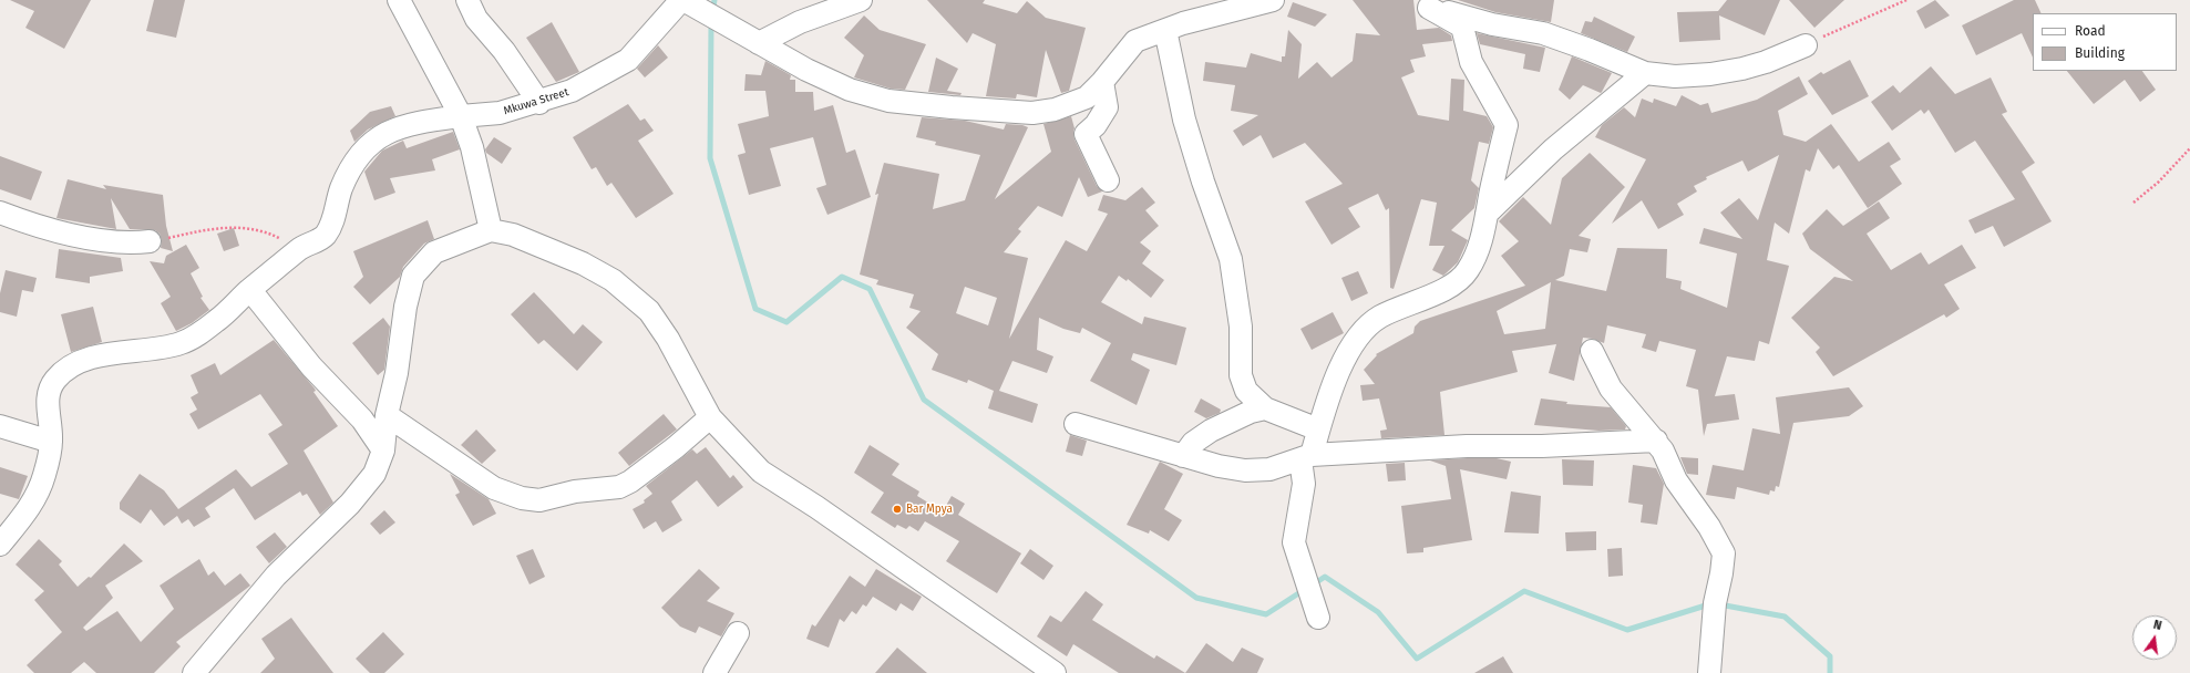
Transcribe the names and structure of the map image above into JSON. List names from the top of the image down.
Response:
{
  "streets": {
    "street": ["Mkuwa Street"]
  },
  "places": ["Bar Mpya"],
  "legend": ["Road", "Building"],
  "north": "top"
}
